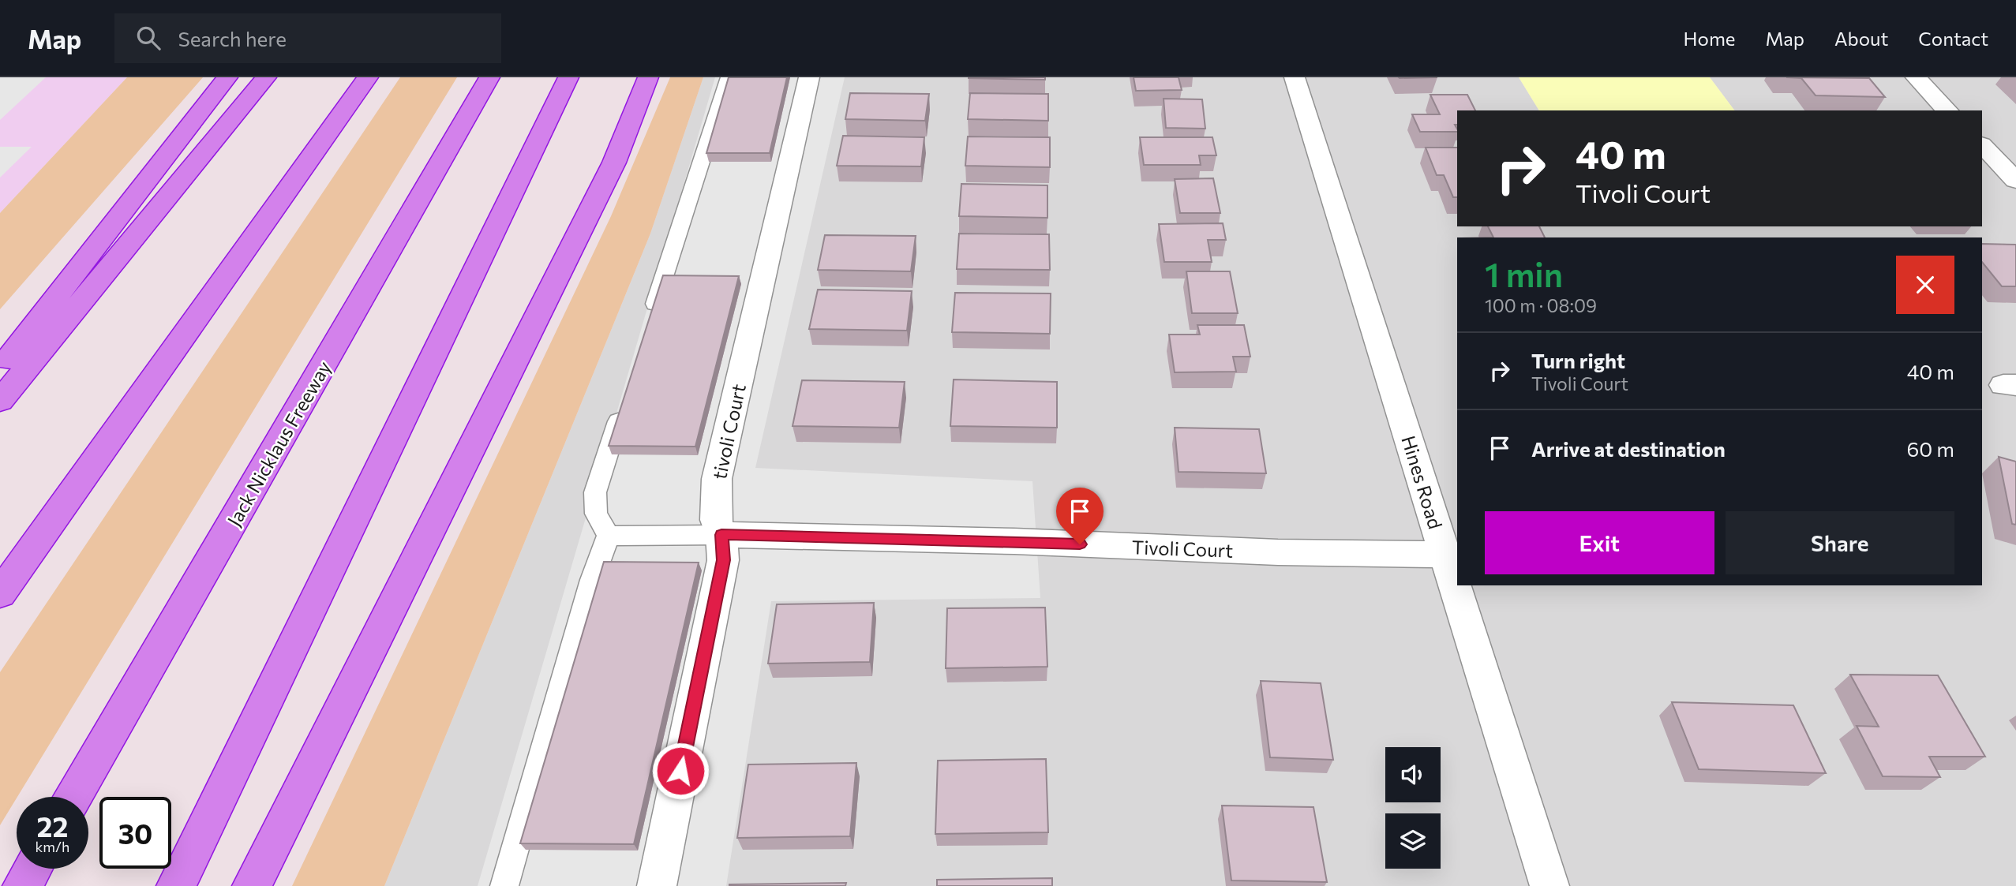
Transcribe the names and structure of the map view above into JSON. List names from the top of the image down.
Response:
{
  "streets": {
    "highway": ["Jack Nicklaus Freeway"],
    "street": ["tivoli Court", "Hines Road", "Tivoli Court"]
  },
  "crossings": [
    ["tivoli Court", "Tivoli Court"],
    ["Hines Road", "Tivoli Court"]
  ],
  "page": {
    "header": "Map",
    "search": "Search here",
    "nav": [
      "Home",
      "Map",
      "About",
      "Contact"
    ],
    "turn": ["40 m", "Tivoli Court"],
    "heading": ["1 min", "100 m · 08:09"],
    "list": [
      {
        "name": "Turn right",
        "note": "Tivoli Court",
        "value": "40 m"
      },
      {
        "name": "Arrive at destination",
        "value": "60 m"
      }
    ],
    "buttons": ["Exit", "Share"],
    "speed": "22 km/h",
    "limit": "30"
  }
}
